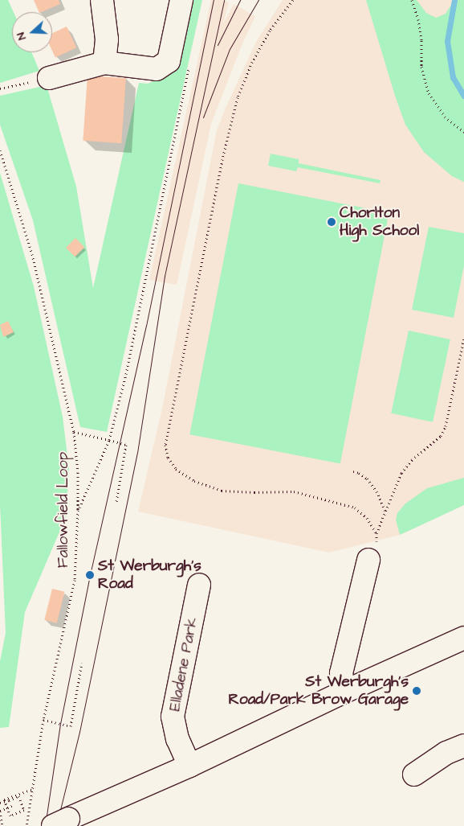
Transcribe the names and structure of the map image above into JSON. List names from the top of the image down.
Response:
{
  "streets": {
    "street": ["Elladene Park"],
    "path": ["Fallowfield Loop"]
  },
  "places": ["Chorlton High School", "St Werburgh's Road", "St Werburgh's Road/Park Brow Garage"],
  "north": "left"
}
